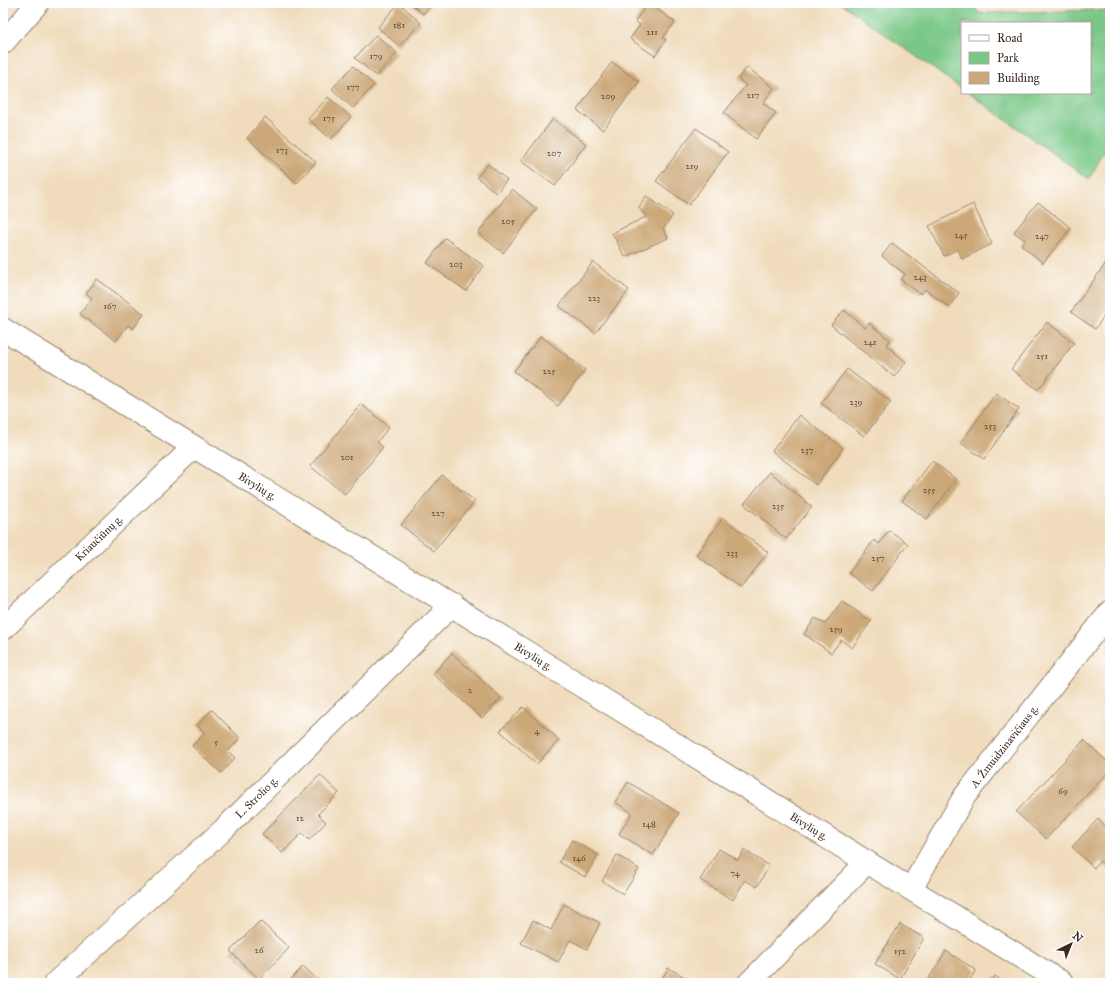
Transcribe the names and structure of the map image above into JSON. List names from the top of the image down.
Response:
{
  "streets": {
    "street": [
      "Bivylių g.",
      "Kriaučiūnų g.",
      "A. Žmuidzinavičiaus g.",
      "L. Strolio g."
    ]
  },
  "crossings": [
    ["Bivylių g.", "Kriaučiūnų g."],
    ["Bivylių g.", "A. Žmuidzinavičiaus g."],
    ["Bivylių g.", "L. Strolio g."]
  ],
  "house_numbers": [
    "181",
    "211",
    "179",
    "177",
    "217",
    "209",
    "175",
    "173",
    "207",
    "219",
    "205",
    "245",
    "247",
    "203",
    "243",
    "223",
    "167",
    "241",
    "251",
    "225",
    "239",
    "253",
    "237",
    "201",
    "255",
    "235",
    "227",
    "233",
    "257",
    "259",
    "2",
    "4",
    "5",
    "69",
    "12",
    "148",
    "146",
    "74",
    "26",
    "152"
  ],
  "legend": ["Road", "Park", "Building"],
  "north": "top right"
}
